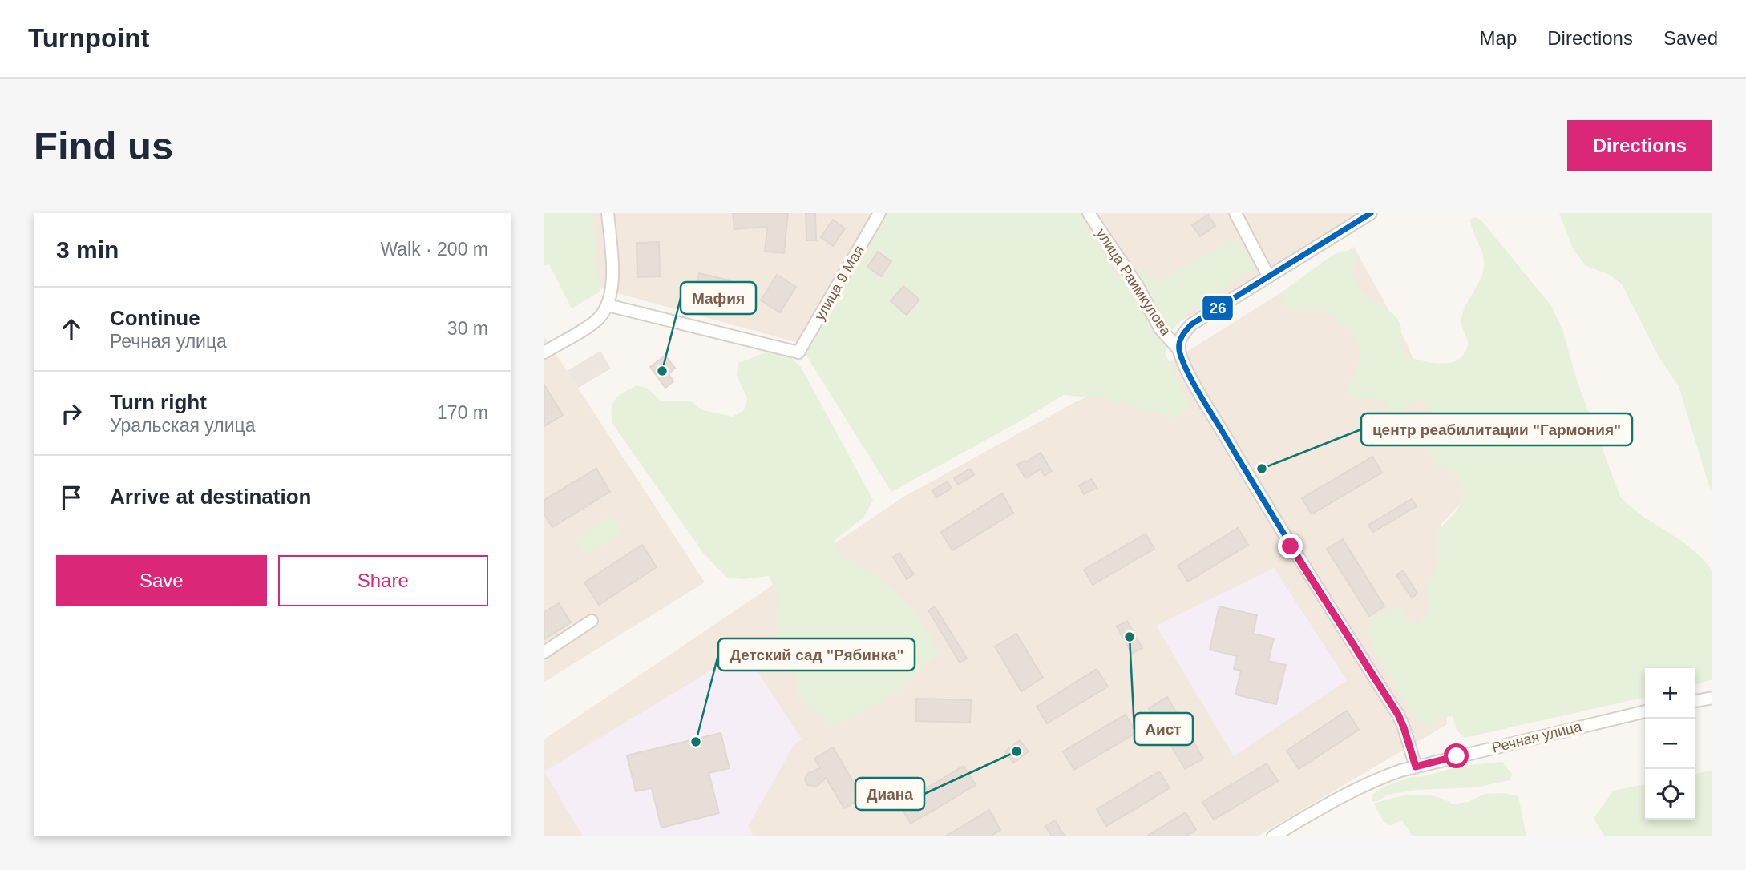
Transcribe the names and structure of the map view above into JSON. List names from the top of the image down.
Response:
{
  "streets": {
    "street": ["улица Раимкулова", "улица 9 Мая", "Речная улица"]
  },
  "crossings": [
    ["улица Раимкулова", "Речная улица"]
  ],
  "places": [
    "Мафия",
    "центр реабилитации \"Гармония\"",
    "Аист",
    "Детский сад \"Рябинка\"",
    "Диана"
  ],
  "lines": ["transit line 26"],
  "page": {
    "header": "Turnpoint",
    "nav": ["Map", "Directions", "Saved"],
    "buttons": [
      "Directions",
      ["Save", "Share"]
    ],
    "title": "Find us",
    "heading": ["3 min", "Walk · 200 m"],
    "list": [
      ["Continue", "Речная улица", "30 m"],
      ["Turn right", "Уральская улица", "170 m"],
      "Arrive at destination"
    ],
    "map_buttons": ["+", "−"]
  }
}
